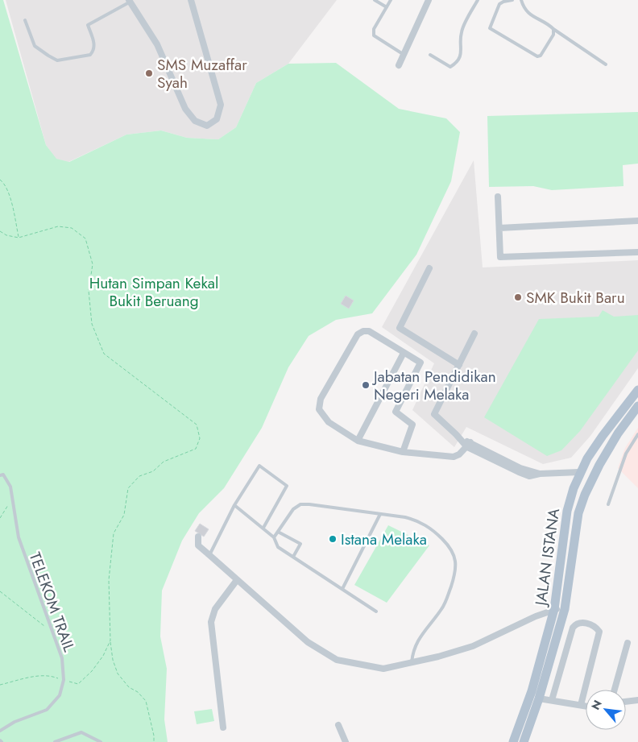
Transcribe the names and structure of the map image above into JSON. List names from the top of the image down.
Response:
{
  "streets": {
    "main road": ["JALAN ISTANA"],
    "lane": ["TELEKOM TRAIL"]
  },
  "parks": ["Hutan Simpan Kekal Bukit Beruang"],
  "places": [
    "SMS Muzaffar Syah",
    "SMK Bukit Baru",
    "Jabatan Pendidikan Negeri Melaka",
    "Istana Melaka"
  ],
  "north": "top left"
}
